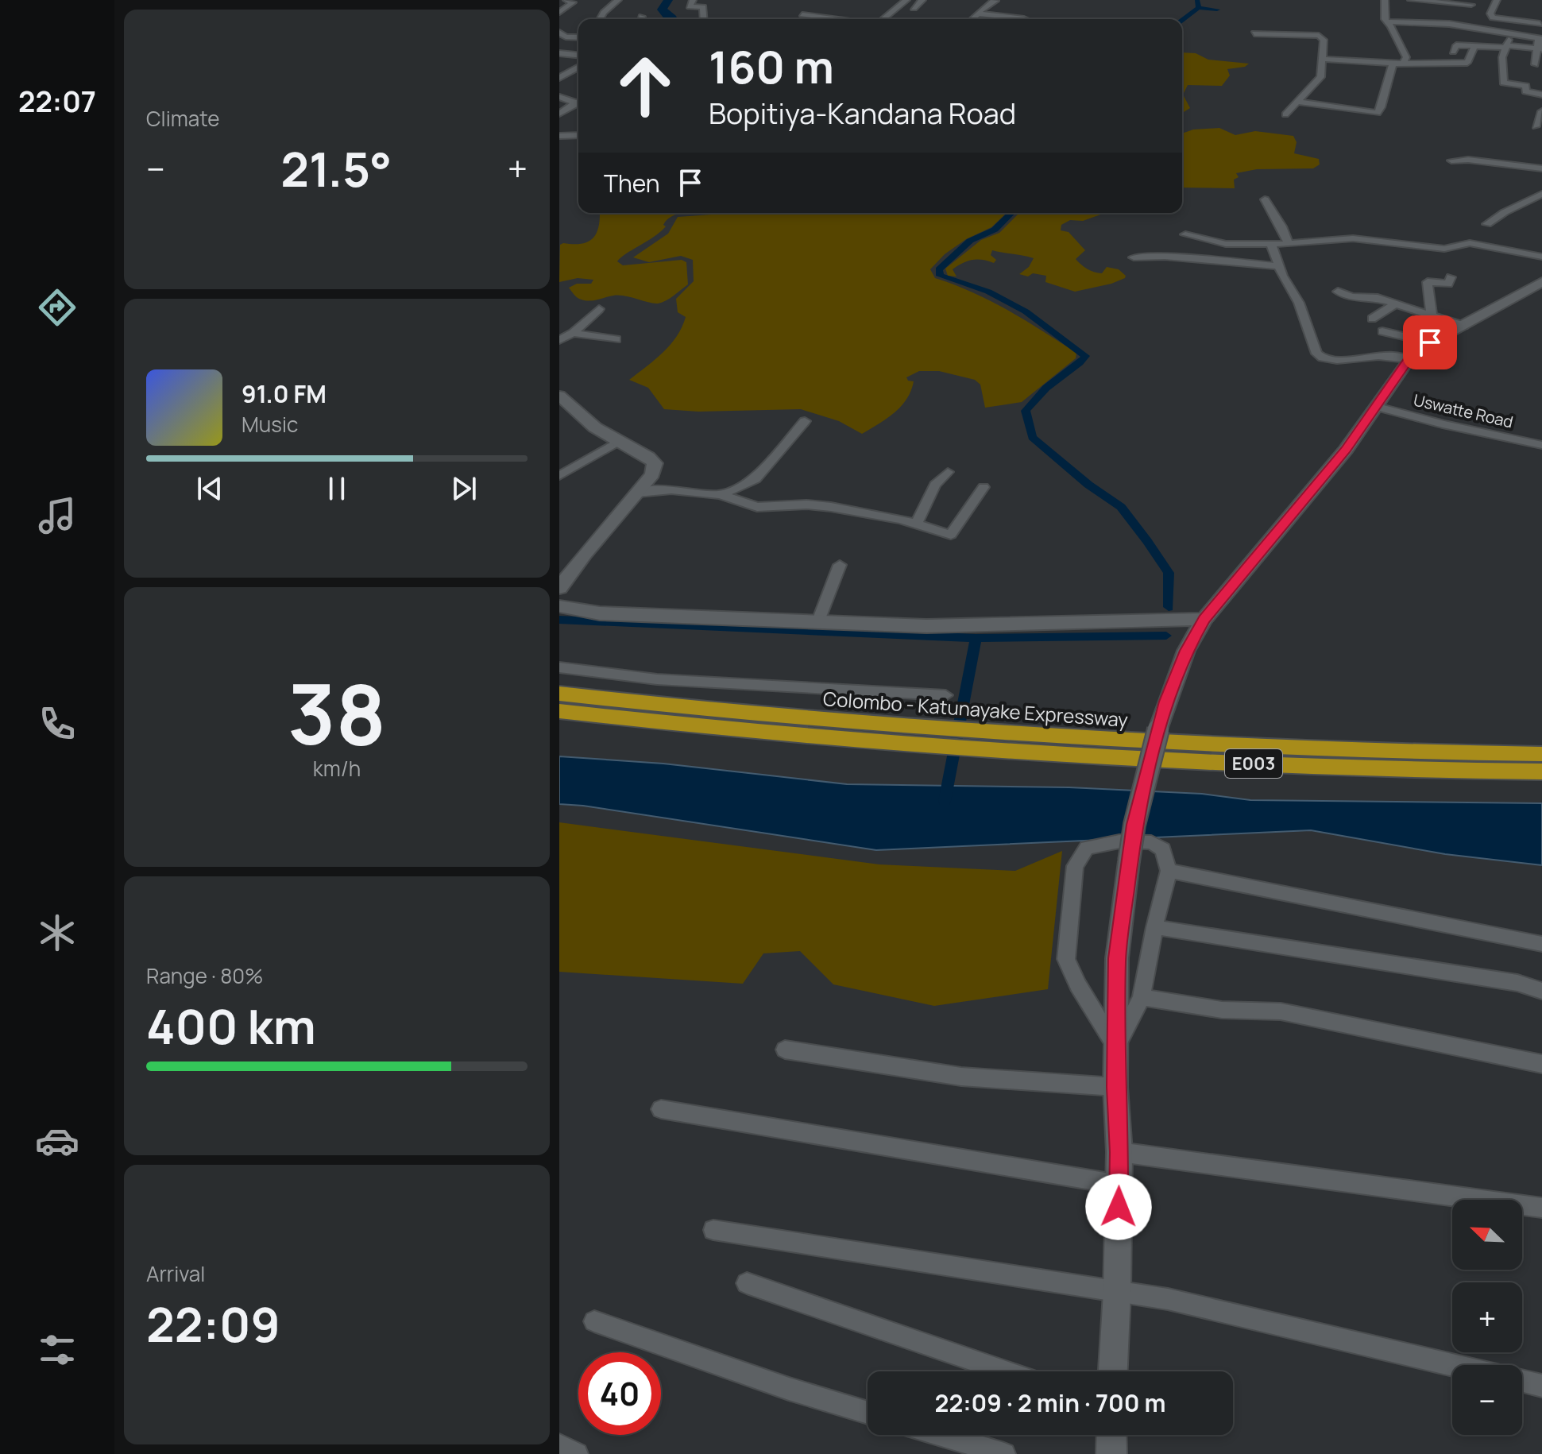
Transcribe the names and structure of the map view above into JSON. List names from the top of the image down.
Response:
{
  "streets": {
    "highway": ["Colombo - Katunayake Expressway", "E003"],
    "street": ["Uswatte Road"]
  },
  "north": "top left",
  "page": {
    "tabs": "22:07",
    "tile": [
      "Climate",
      ["38", "km/h"],
      ["Range · 80%", "400 km"],
      ["Arrival", "22:09"]
    ],
    "turn": ["160 m", "Bopitiya-Kandana Road"],
    "heat": ["−", "21.5°", "+"],
    "then": "Then",
    "song": ["91.0 FM", "Music"],
    "map_buttons": ["+", "−"],
    "limit": "40",
    "trip": "22:09 · 2 min · 700 m"
  }
}
